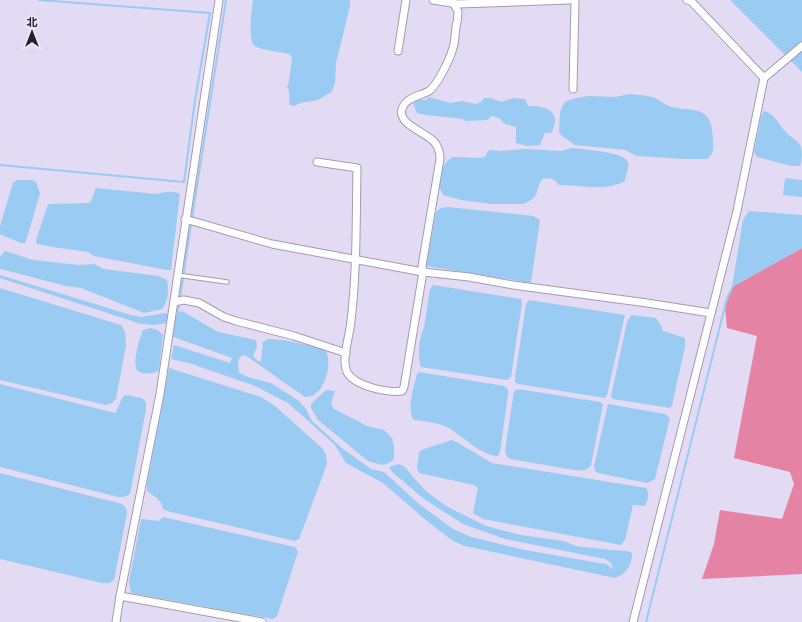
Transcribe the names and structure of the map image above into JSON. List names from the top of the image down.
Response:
{
  "north": "top"
}
